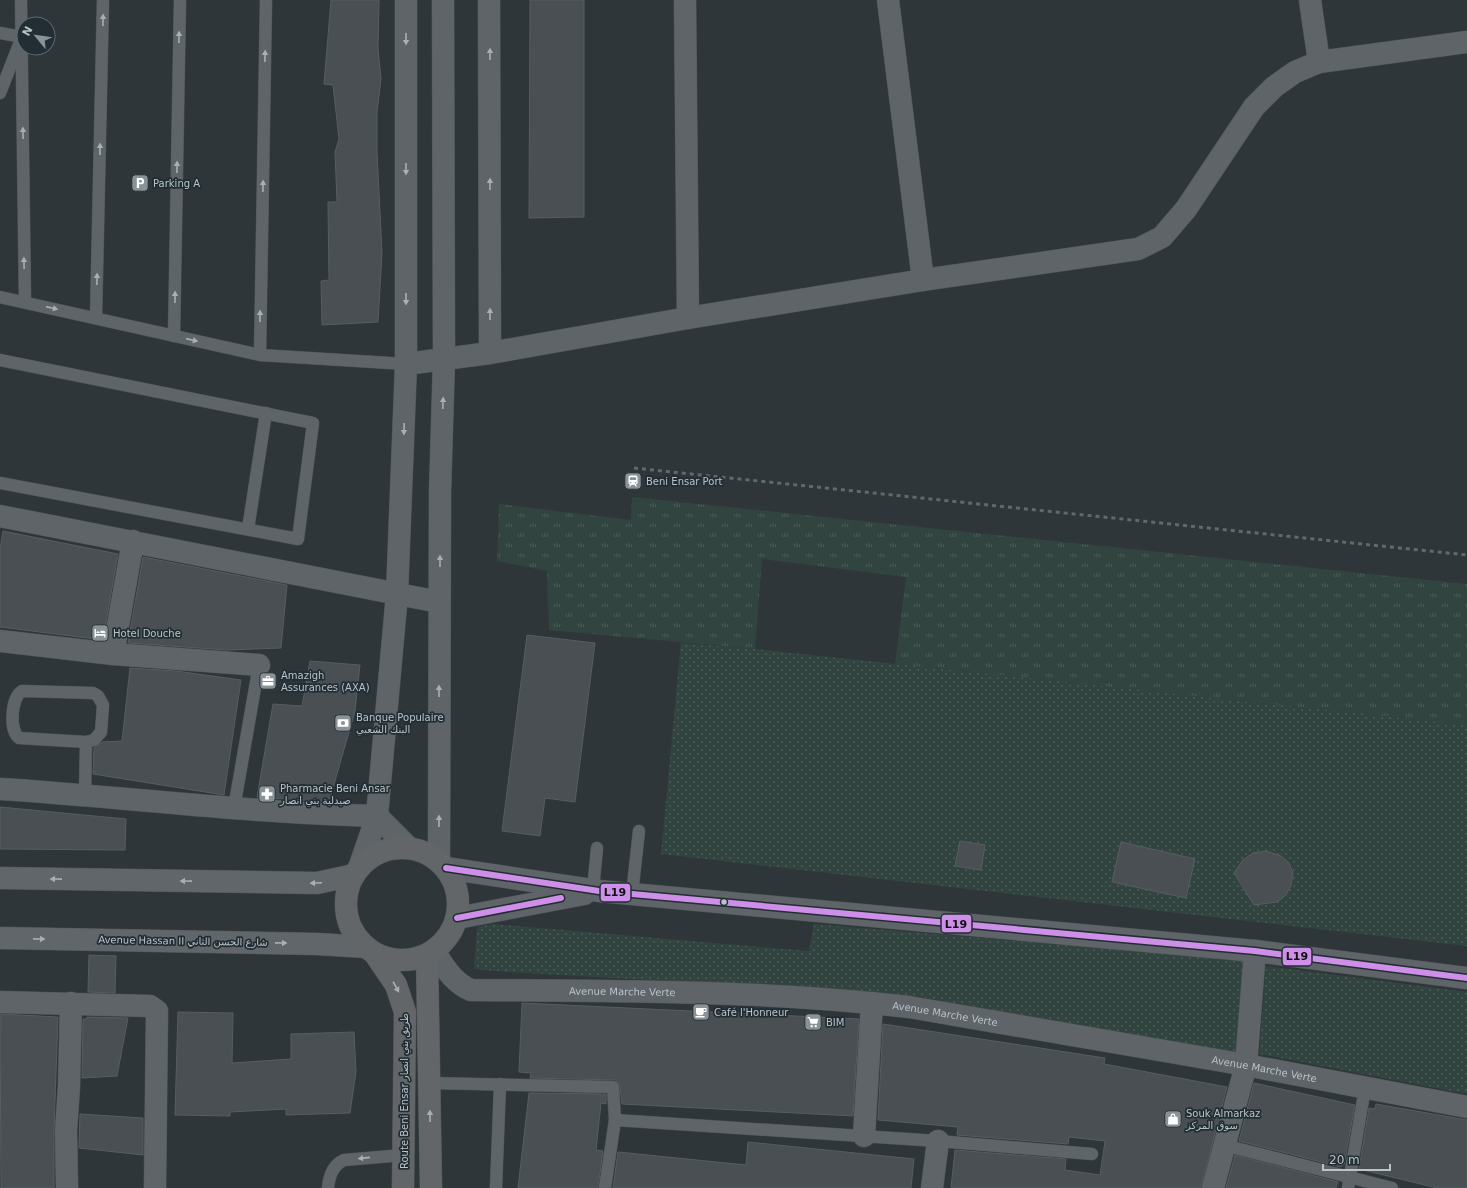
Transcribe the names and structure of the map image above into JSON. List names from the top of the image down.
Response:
{
  "streets": {
    "highway": ["Route Beni Ensar طريق بني انصار"],
    "main road": ["Avenue Hassan II شارع الحسن الثاني"],
    "street": ["Avenue Marche Verte"]
  },
  "crossings": [
    ["Avenue Hassan II شارع الحسن الثاني", "Avenue Marche Verte"],
    ["Avenue Hassan II شارع الحسن الثاني", "Route Beni Ensar طريق بني انصار"],
    ["Avenue Marche Verte", "Route Beni Ensar طريق بني انصار"]
  ],
  "places": {
    "parking": ["Parking A"],
    "station": ["Beni Ensar Port"],
    "hotel": ["Hotel Douche"],
    "office": ["Amazigh Assurances (AXA)"],
    "bank": ["Banque Populaire البنك الشعبي"],
    "pharmacy": ["Pharmacie Beni Ansar صيدلية بني انصار"],
    "cafe": ["Café l'Honneur"],
    "supermarket": ["BIM"],
    "shop": ["Souk Almarkaz سوق المركز"]
  },
  "lines": ["transit line L19"],
  "scale_bar": "20 m",
  "north": "top left"
}
